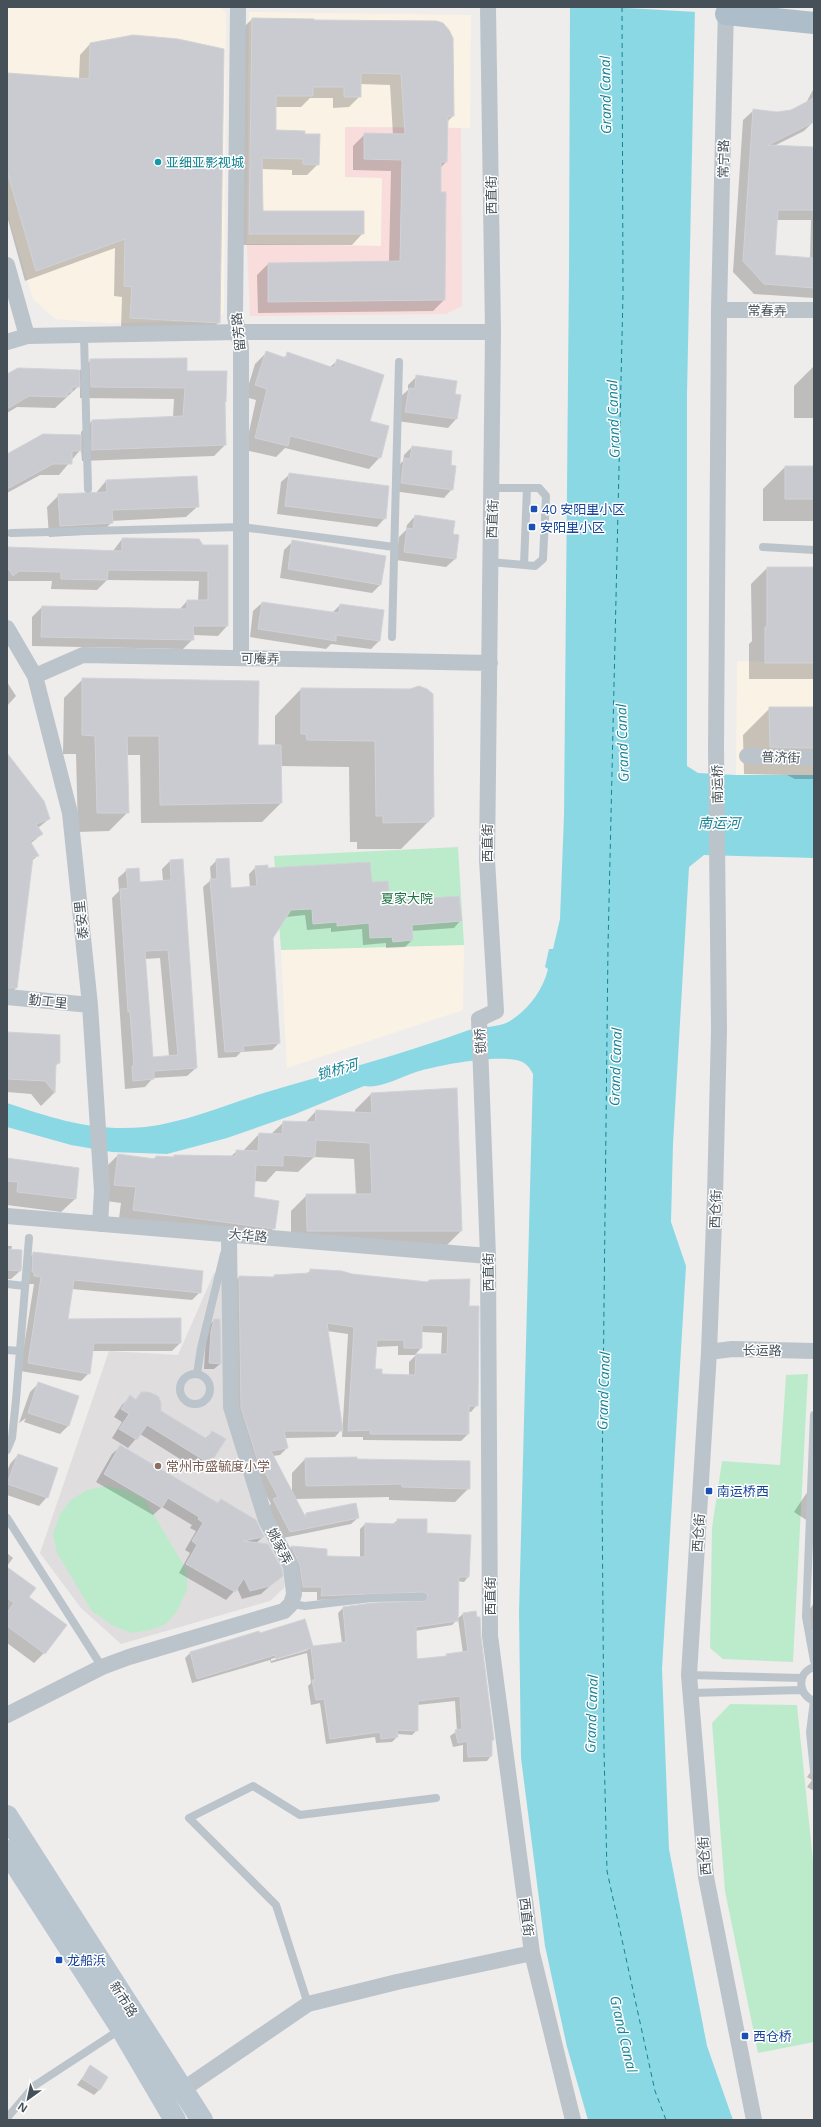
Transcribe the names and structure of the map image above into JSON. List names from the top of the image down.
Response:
{
  "streets": {
    "street": [
      "常宁路",
      "西直街",
      "常春弄",
      "留芳路",
      "可庵弄",
      "普济街",
      "南运桥",
      "泰安里",
      "勤工里",
      "锁桥",
      "西仓街",
      "大华路",
      "长运路",
      "姚家弄",
      "新市路"
    ]
  },
  "crossings": [
    ["常宁路", "常春弄"],
    ["常宁路", "南运桥"],
    ["西直街", "可庵弄"],
    ["西直街", "锁桥"],
    ["西直街", "大华路"],
    ["留芳路", "可庵弄"],
    ["可庵弄", "泰安里"],
    ["南运桥", "西仓街"],
    ["泰安里", "勤工里"],
    ["泰安里", "大华路"],
    ["西仓街", "长运路"],
    ["大华路", "姚家弄"]
  ],
  "water": ["Grand Canal", "南运河", "锁桥河"],
  "parks": ["夏家大院"],
  "places": {
    "other": ["亚细亚影视城", "常州市盛毓度小学"],
    "transit": [
      "40 安阳里小区",
      "安阳里小区",
      "南运桥西",
      "龙船浜",
      "西仓桥"
    ]
  },
  "north": "bottom left"
}
